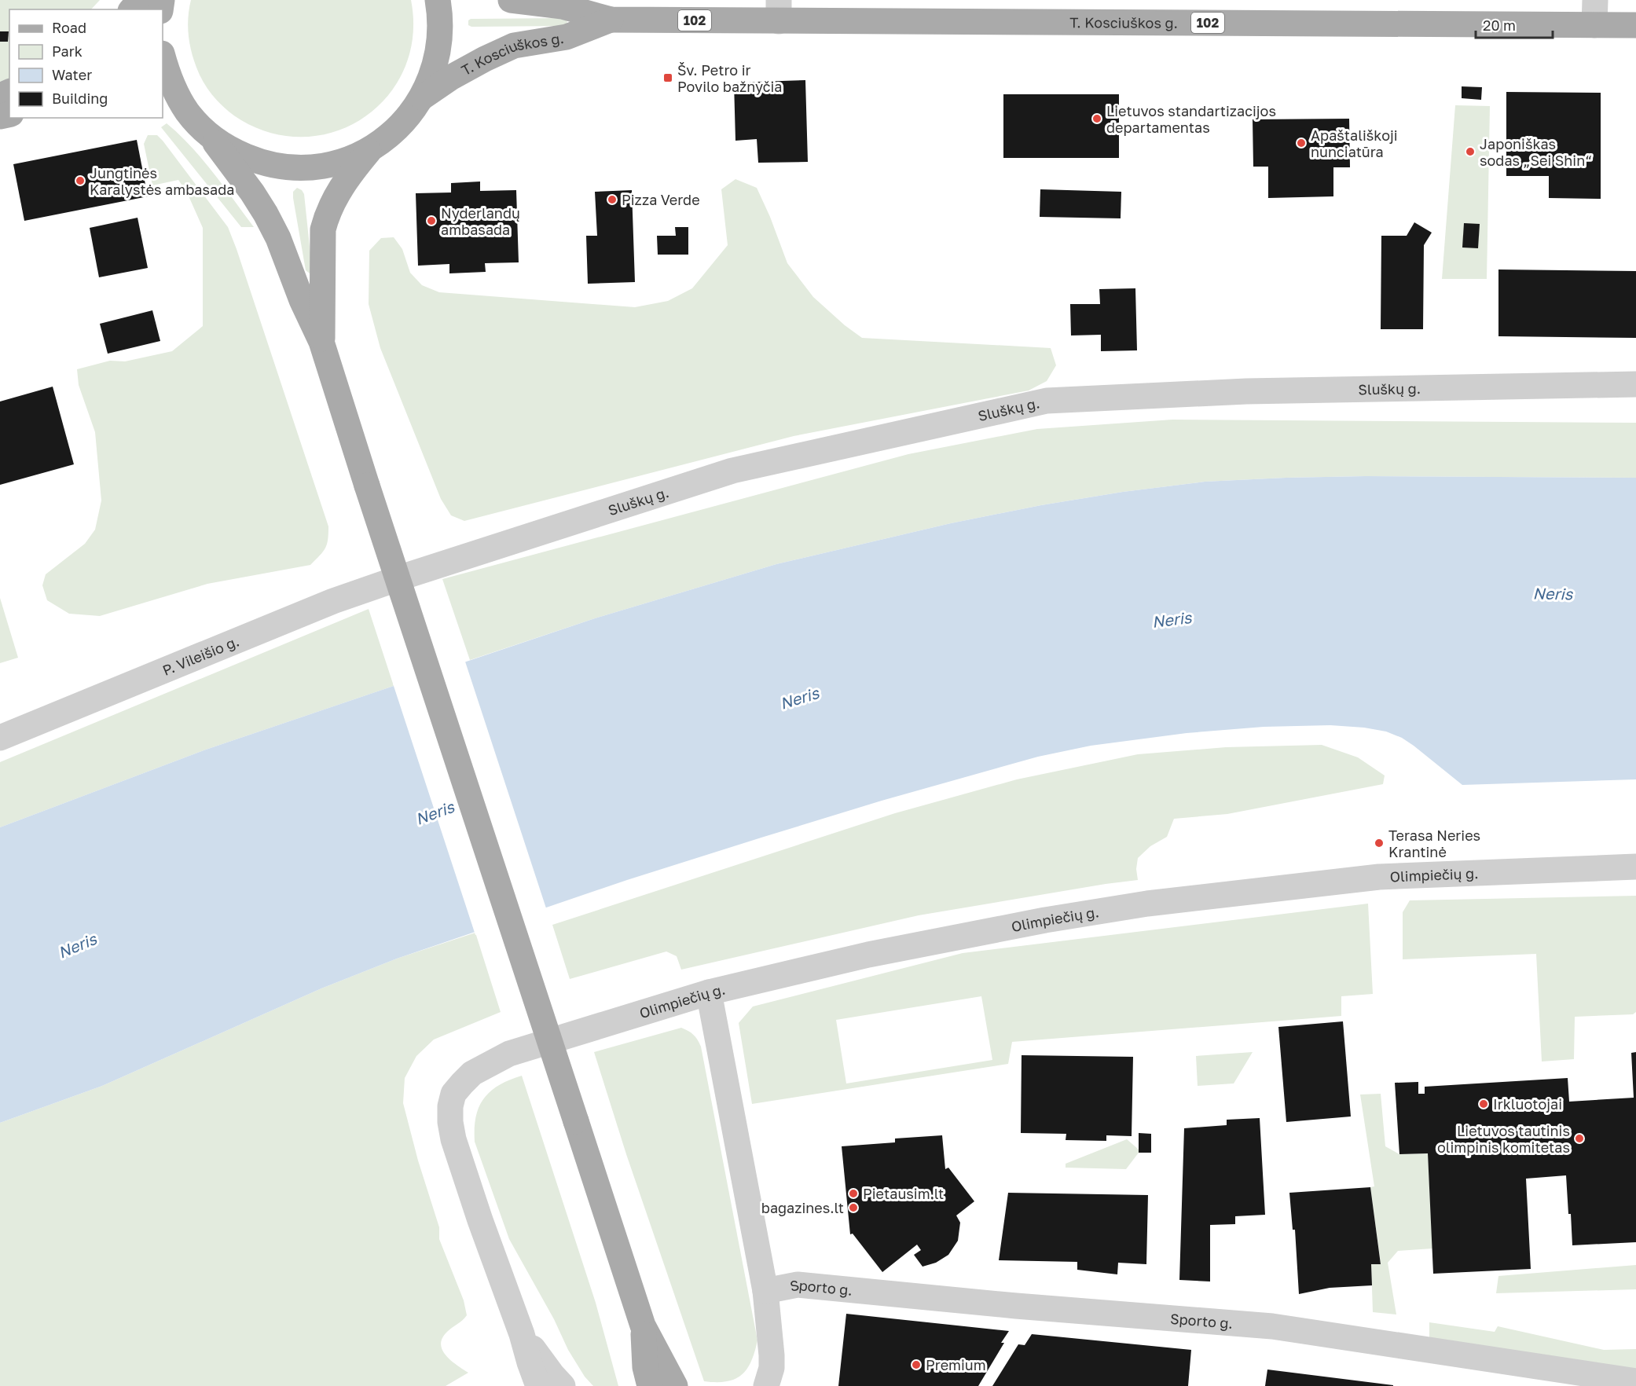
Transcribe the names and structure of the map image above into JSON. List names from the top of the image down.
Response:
{
  "streets": {
    "main road": ["102", "T. Kosciuškos g."],
    "street": [
      "Sluškų g.",
      "P. Vileišio g.",
      "Olimpiečių g.",
      "Sporto g."
    ]
  },
  "crossings": [
    ["Sluškų g.", "P. Vileišio g."]
  ],
  "water": ["Neris"],
  "places": {
    "transit": ["Šv. Petro ir Povilo bažnyčia"],
    "other": [
      "Lietuvos standartizacijos departamentas",
      "Apaštališkoji nunciatūra",
      "Japoniškas sodas „Sei Shin“",
      "Jungtinės Karalystės ambasada",
      "Pizza Verde",
      "Nyderlandų ambasada",
      "Terasa Neries Krantinė",
      "Irkluotojai",
      "Lietuvos tautinis olimpinis komitetas",
      "Pietausim.lt",
      "bagazines.lt",
      "Premium"
    ]
  },
  "legend": [
    "Road",
    "Park",
    "Water",
    "Building"
  ],
  "scale_bar": "20 m"
}
